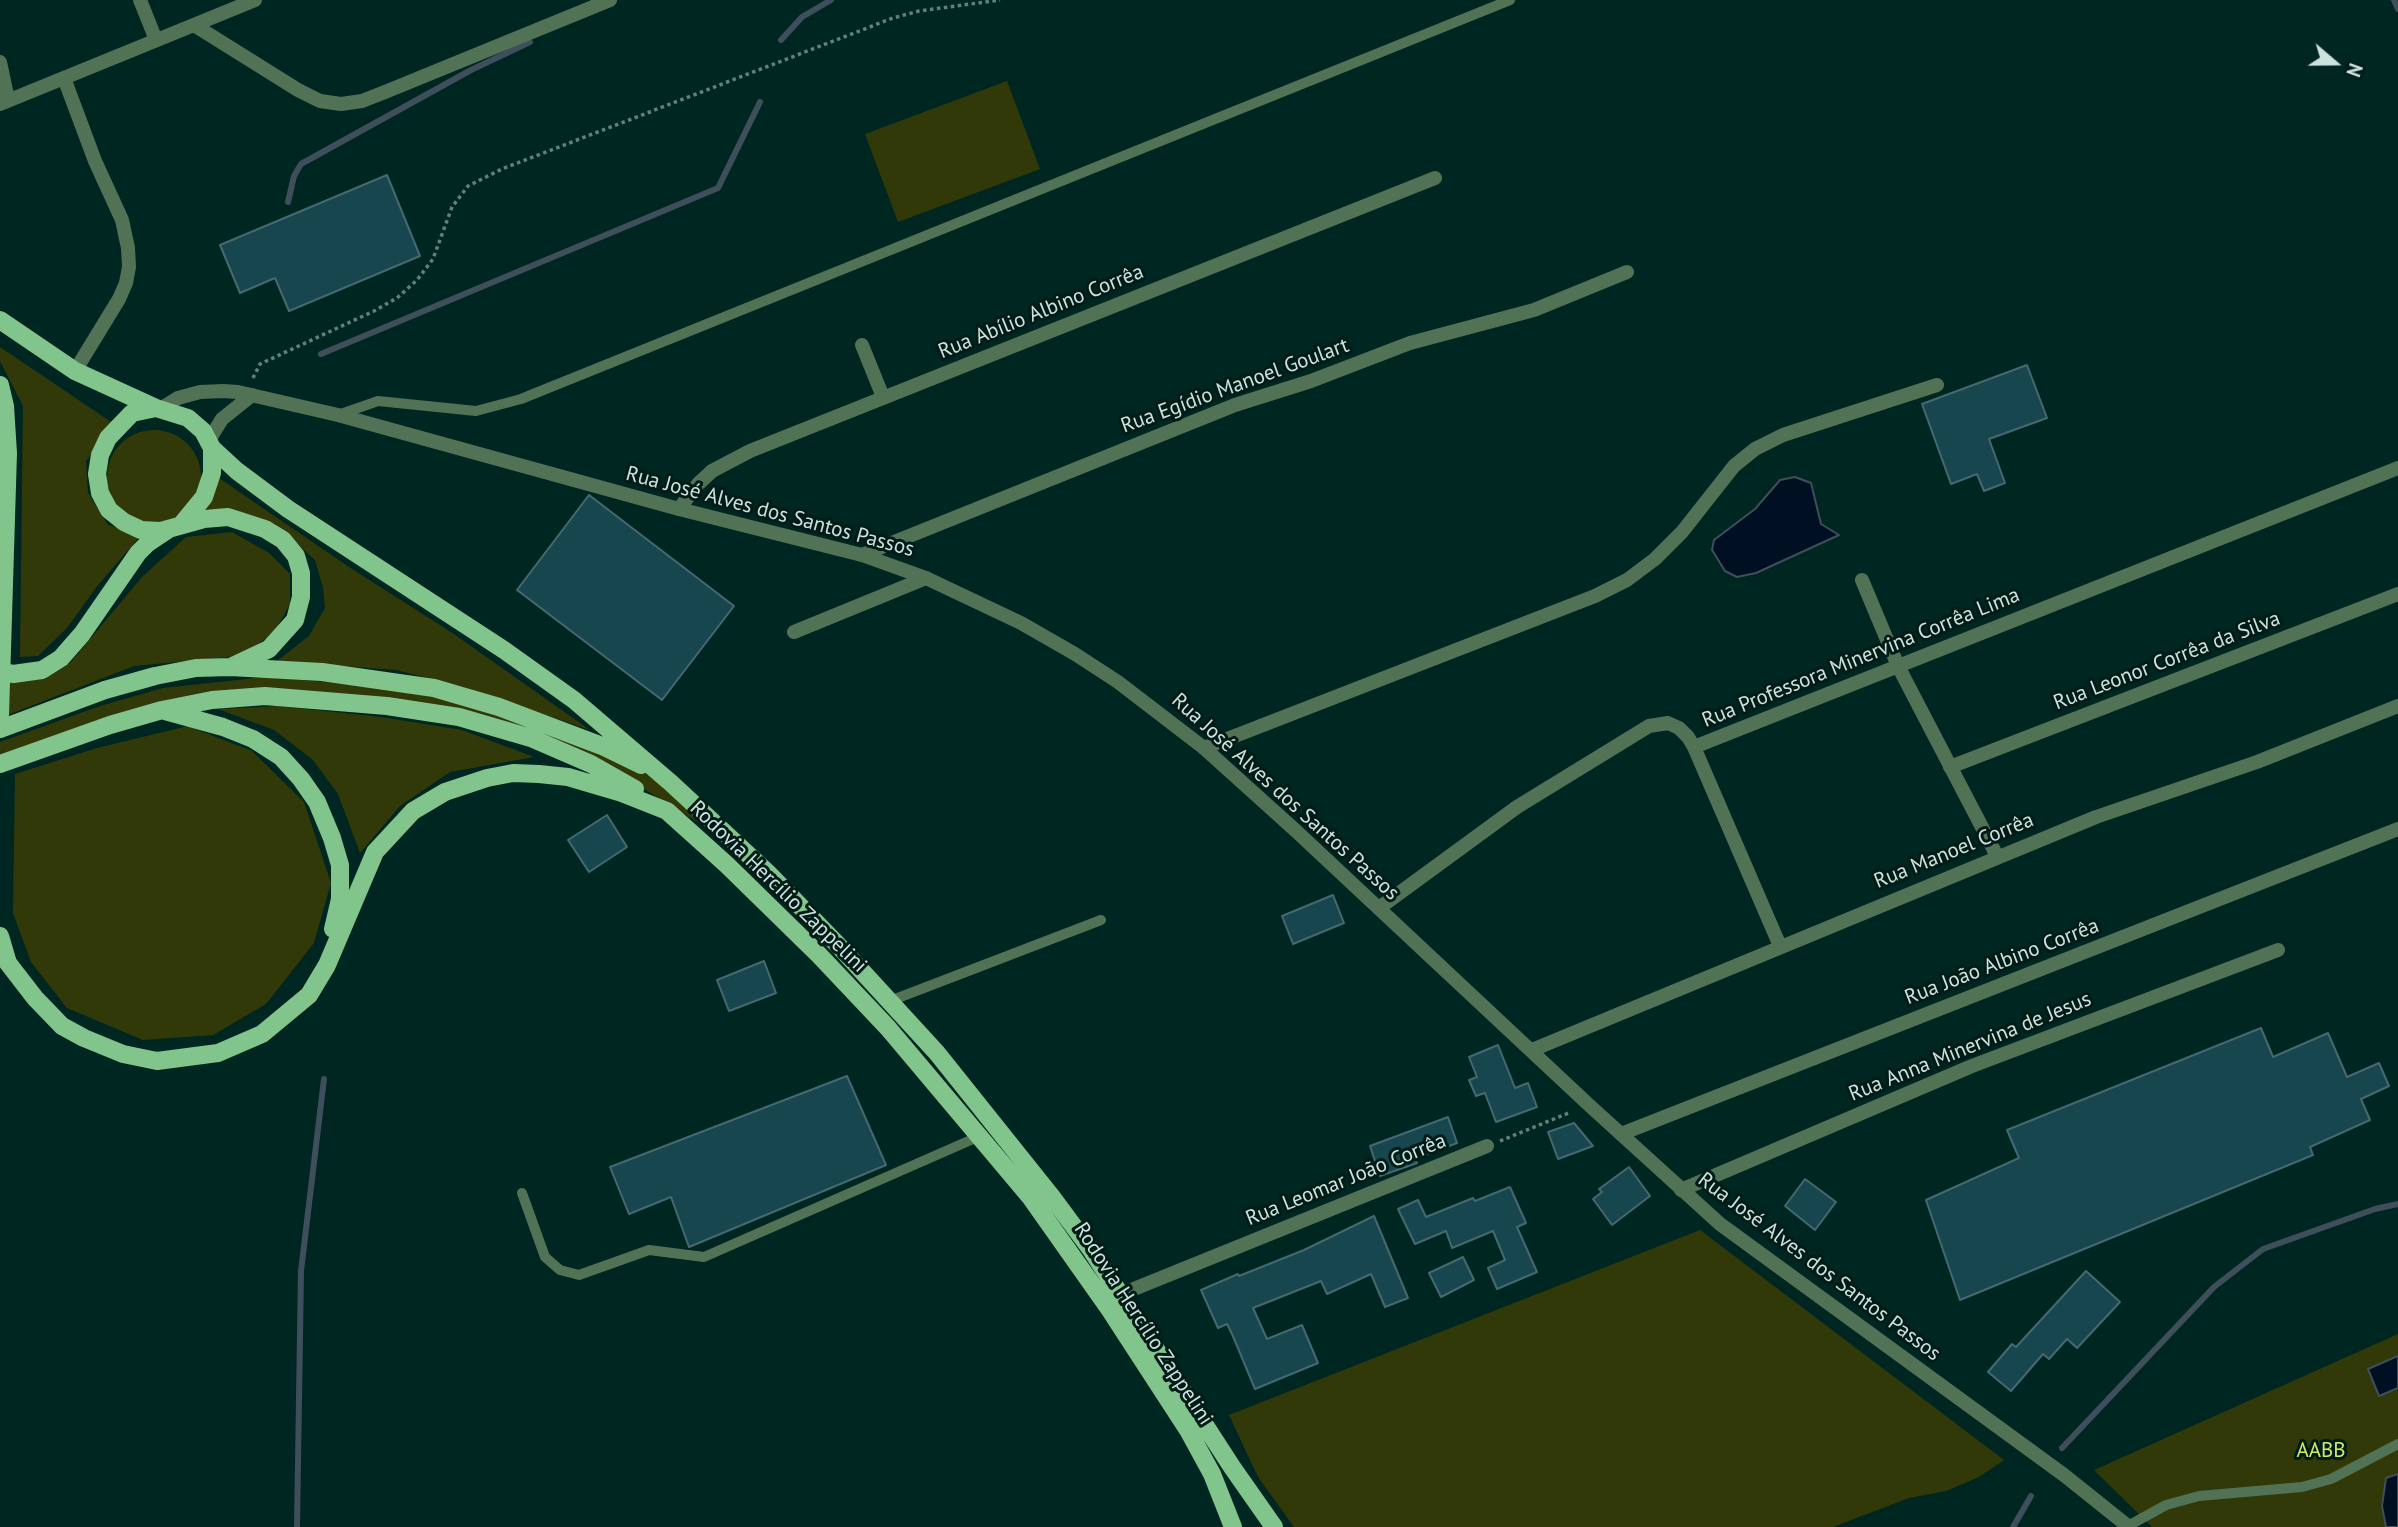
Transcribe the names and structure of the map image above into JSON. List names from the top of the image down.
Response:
{
  "streets": {
    "main road": ["Rodovia Hercílio Zappelini"],
    "street": [
      "Rua Abílio Albino Corrêa",
      "Rua Egídio Manoel Goulart",
      "Rua José Alves dos Santos Passos",
      "Rua Professora Minervina Corrêa Lima",
      "Rua Leonor Corrêa da Silva",
      "Rua Manoel Corrêa",
      "Rua João Albino Corrêa",
      "Rua Anna Minervina de Jesus",
      "Rua Leomar João Corrêa"
    ]
  },
  "crossings": [
    ["Rua Abílio Albino Corrêa", "Rua José Alves dos Santos Passos"],
    ["Rua Egídio Manoel Goulart", "Rua José Alves dos Santos Passos"],
    ["Rua José Alves dos Santos Passos", "Rua Professora Minervina Corrêa Lima"],
    ["Rua José Alves dos Santos Passos", "Rua Manoel Corrêa"],
    ["Rua José Alves dos Santos Passos", "Rodovia Hercílio Zappelini"],
    ["Rua José Alves dos Santos Passos", "Rua João Albino Corrêa"],
    ["Rua José Alves dos Santos Passos", "Rua Anna Minervina de Jesus"],
    ["Rodovia Hercílio Zappelini", "Rua Leomar João Corrêa"]
  ],
  "parks": ["AABB"],
  "north": "right"
}
